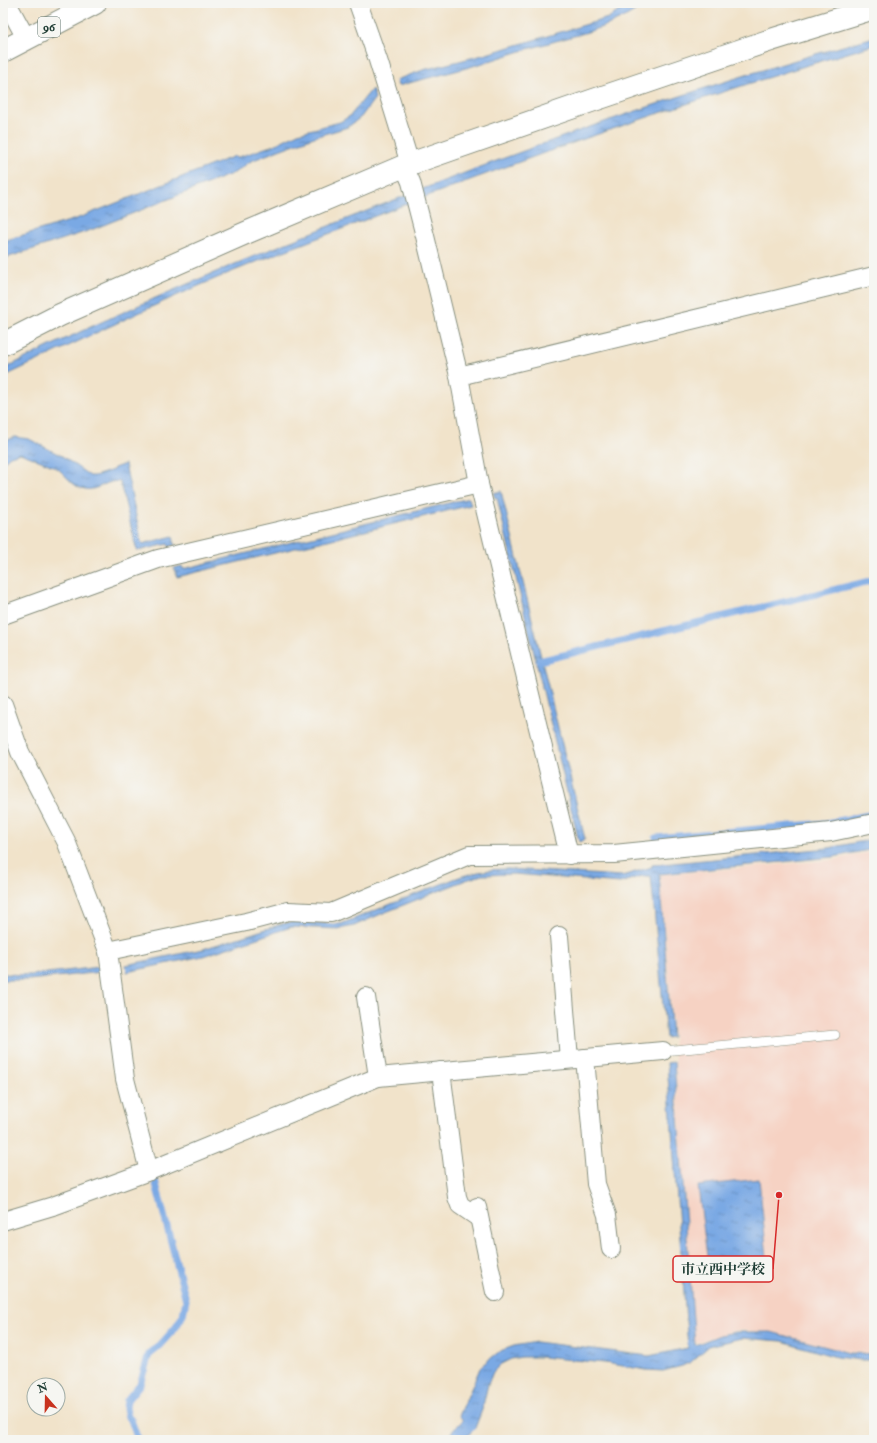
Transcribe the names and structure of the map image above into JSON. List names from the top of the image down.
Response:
{
  "streets": {
    "street": ["96"]
  },
  "places": ["市立西中学校"],
  "north": "top"
}
